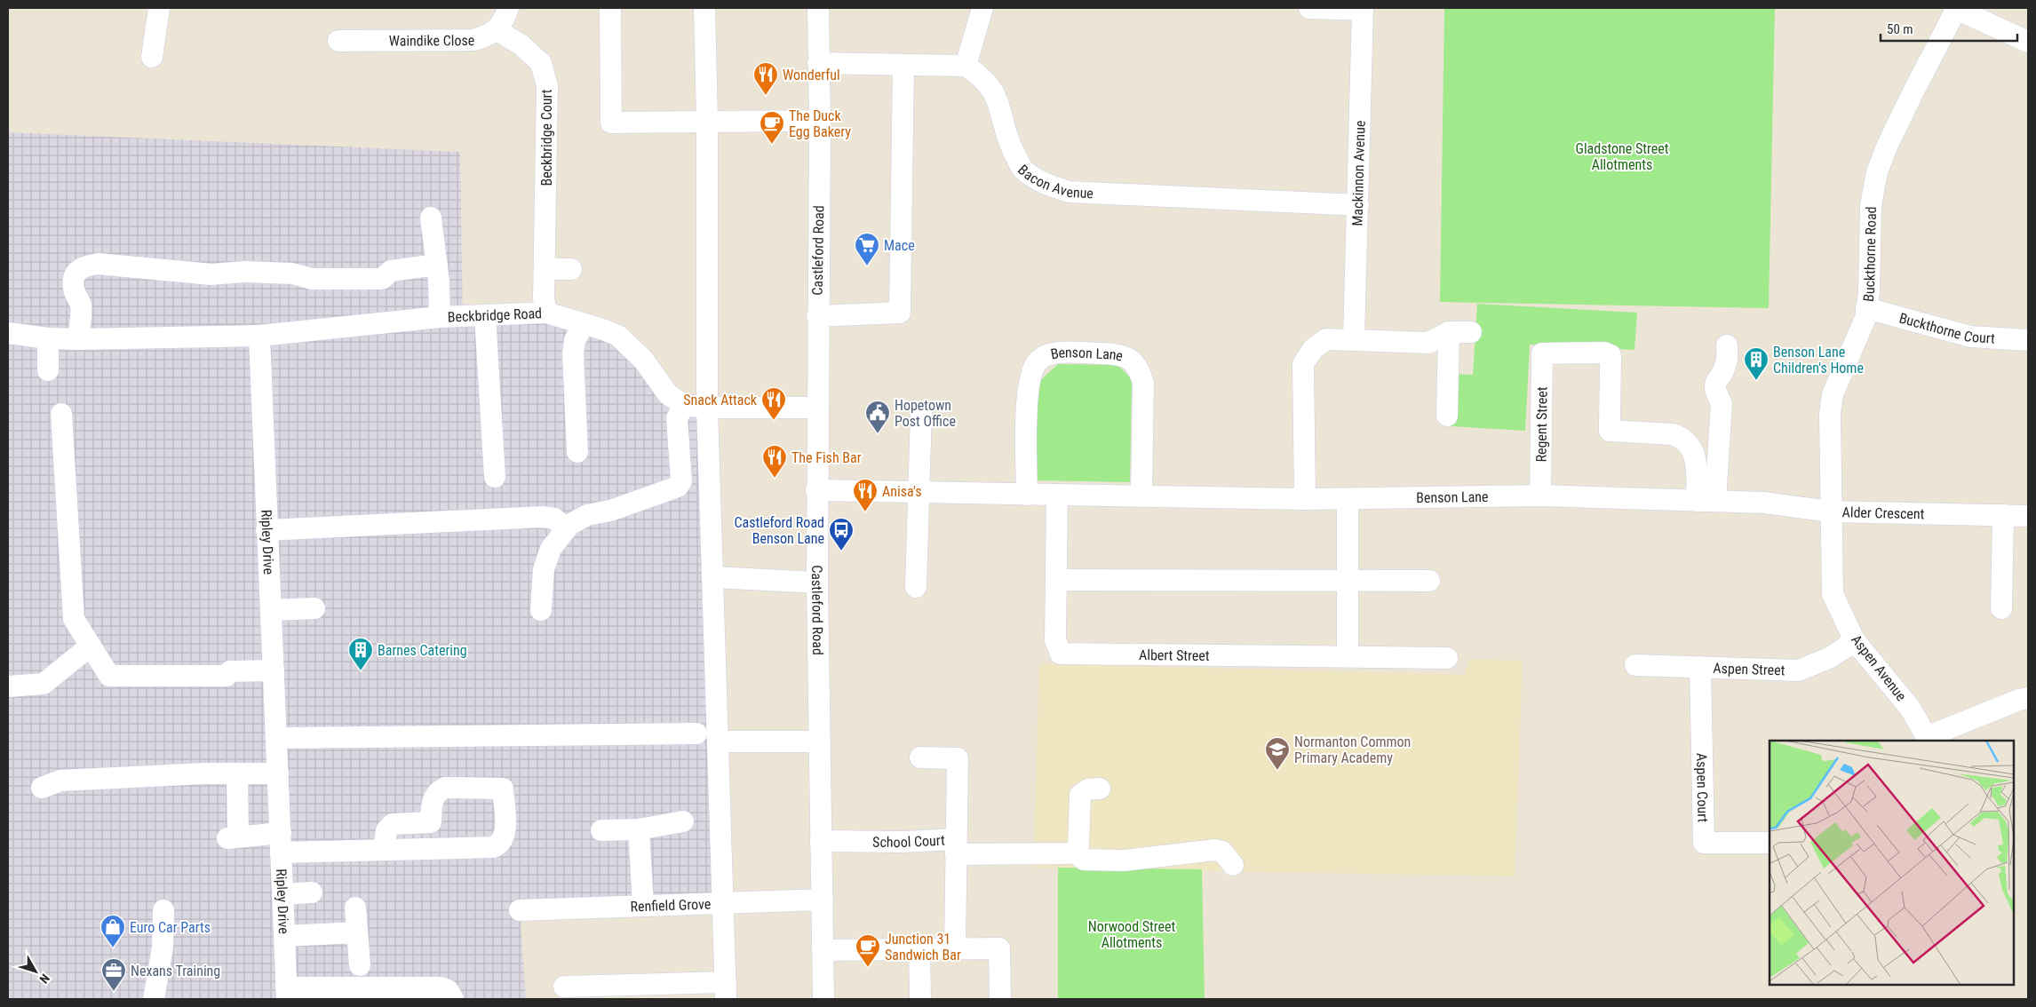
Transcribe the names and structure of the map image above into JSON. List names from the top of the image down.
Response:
{
  "streets": {
    "street": [
      "Waindike Close",
      "Beckbridge Court",
      "Mackinnon Avenue",
      "Bacon Avenue",
      "Castleford Road",
      "Buckthorne Road",
      "Beckbridge Road",
      "Buckthorne Court",
      "Benson Lane",
      "Regent Street",
      "Alder Crescent",
      "Ripley Drive",
      "Albert Street",
      "Aspen Avenue",
      "Aspen Street",
      "Aspen Court",
      "School Court",
      "Renfield Grove"
    ]
  },
  "crossings": [
    ["Waindike Close", "Beckbridge Court"],
    ["Beckbridge Court", "Beckbridge Road"],
    ["Mackinnon Avenue", "Bacon Avenue"],
    ["Castleford Road", "Benson Lane"],
    ["Castleford Road", "School Court"],
    ["Castleford Road", "Renfield Grove"],
    ["Buckthorne Road", "Buckthorne Court"],
    ["Buckthorne Road", "Alder Crescent"],
    ["Buckthorne Road", "Aspen Avenue"],
    ["Beckbridge Road", "Ripley Drive"],
    ["Benson Lane", "Regent Street"],
    ["Benson Lane", "Alder Crescent"],
    ["Benson Lane", "Albert Street"],
    ["Alder Crescent", "Aspen Avenue"],
    ["Aspen Avenue", "Aspen Street"],
    ["Aspen Street", "Aspen Court"]
  ],
  "parks": ["Gladstone Street Allotments", "Norwood Street Allotments"],
  "places": {
    "restaurant": [
      "Wonderful",
      "Snack Attack",
      "The Fish Bar",
      "Anisa's"
    ],
    "cafe": ["The Duck Egg Bakery", "Junction 31 Sandwich Bar"],
    "supermarket": ["Mace"],
    "building": ["Benson Lane Children's Home", "Barnes Catering"],
    "public building": ["Hopetown Post Office"],
    "bus stop": ["Castleford Road Benson Lane"],
    "school or university": ["Normanton Common Primary Academy"],
    "shop": ["Euro Car Parts"],
    "office": ["Nexans Training"]
  },
  "scale_bar": "50 m",
  "north": "bottom right"
}
